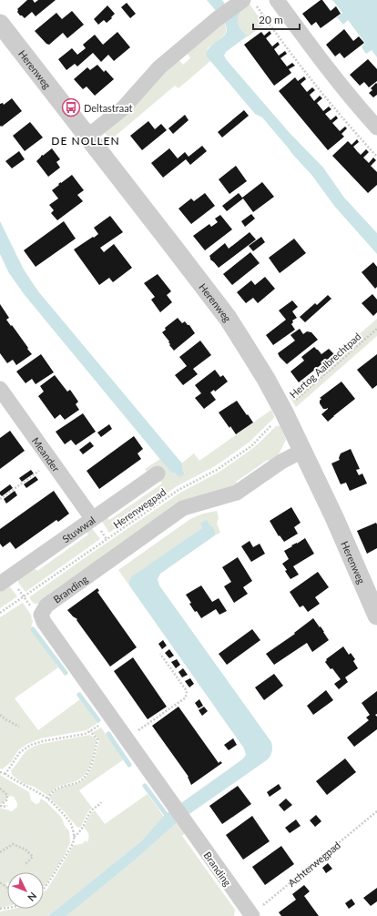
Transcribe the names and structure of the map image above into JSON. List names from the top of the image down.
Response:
{
  "streets": {
    "street": [
      "Herenweg",
      "Meander",
      "Stuwwal",
      "Branding"
    ],
    "path": ["Hertog Aalbrechtpad", "Herenwegpad", "Achterwegpad"]
  },
  "crossings": [
    ["Herenweg", "Hertog Aalbrechtpad"],
    ["Herenweg", "Herenwegpad"],
    ["Herenweg", "Branding"],
    ["Hertog Aalbrechtpad", "Herenwegpad"],
    ["Meander", "Stuwwal"],
    ["Branding", "Achterwegpad"]
  ],
  "districts": ["DE NOLLEN"],
  "places": {
    "bus stop": ["Deltastraat"]
  },
  "scale_bar": "20 m",
  "north": "bottom right"
}
